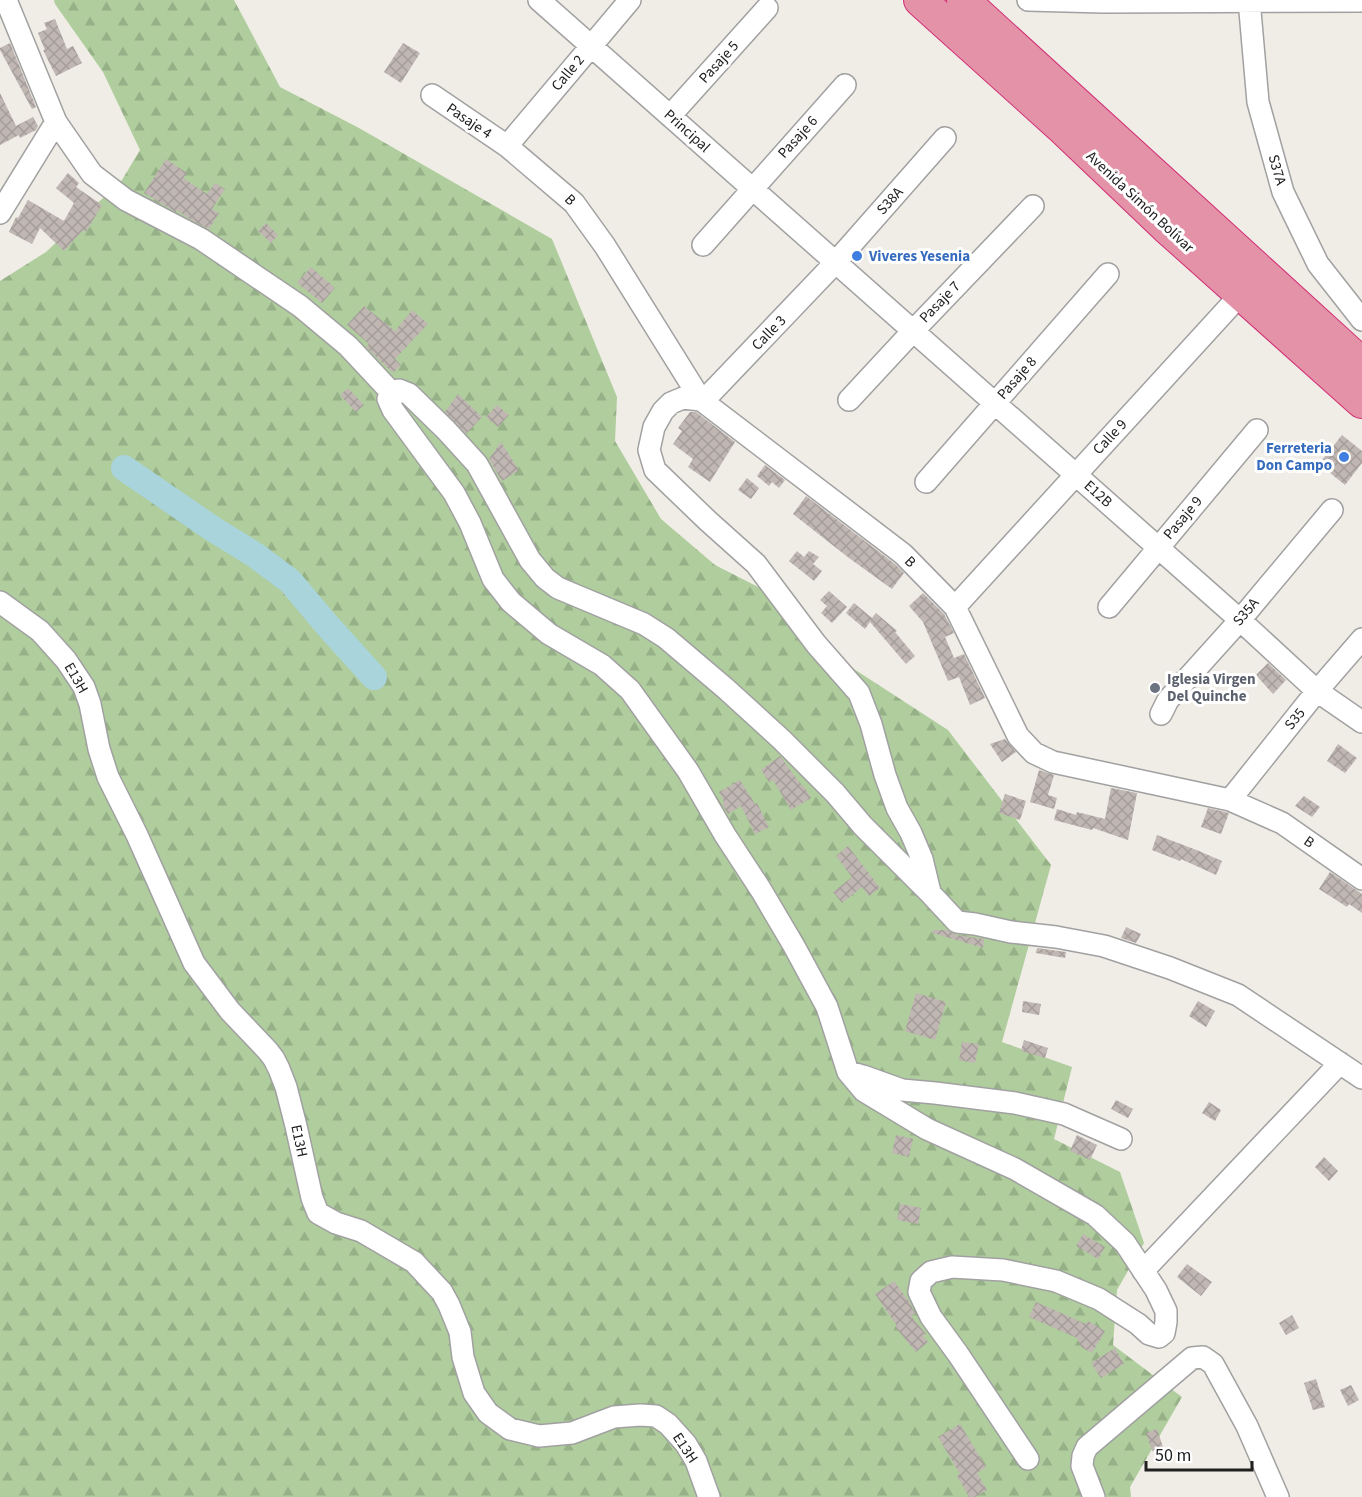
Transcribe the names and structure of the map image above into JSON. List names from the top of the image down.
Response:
{
  "streets": {
    "highway": ["Avenida Simón Bolívar"],
    "street": [
      "Pasaje 5",
      "Calle 2",
      "Pasaje 4",
      "Principal",
      "Pasaje 6",
      "S37A",
      "B",
      "S38A",
      "Pasaje 7",
      "Calle 3",
      "Pasaje 8",
      "Calle 9",
      "E12B",
      "Pasaje 9",
      "S35A",
      "E13H",
      "S35"
    ]
  },
  "crossings": [
    ["Pasaje 5", "Principal"],
    ["Calle 2", "Pasaje 4"],
    ["Calle 2", "Principal"],
    ["Calle 2", "B"],
    ["Pasaje 4", "B"],
    ["Principal", "Pasaje 6"],
    ["Principal", "S38A"],
    ["Principal", "Calle 3"],
    ["Principal", "E12B"],
    ["B", "Calle 3"],
    ["B", "Calle 9"],
    ["B", "S35"],
    ["S38A", "Calle 3"],
    ["S38A", "E12B"],
    ["Avenida Simón Bolívar", "Calle 9"],
    ["Pasaje 7", "E12B"],
    ["Calle 3", "E12B"],
    ["Pasaje 8", "E12B"],
    ["Calle 9", "E12B"],
    ["E12B", "Pasaje 9"],
    ["E12B", "S35A"],
    ["E12B", "S35"]
  ],
  "places": ["Viveres Yesenia", "Ferreteria Don Campo", "Iglesia Virgen Del Quinche"],
  "scale_bar": "50 m"
}
